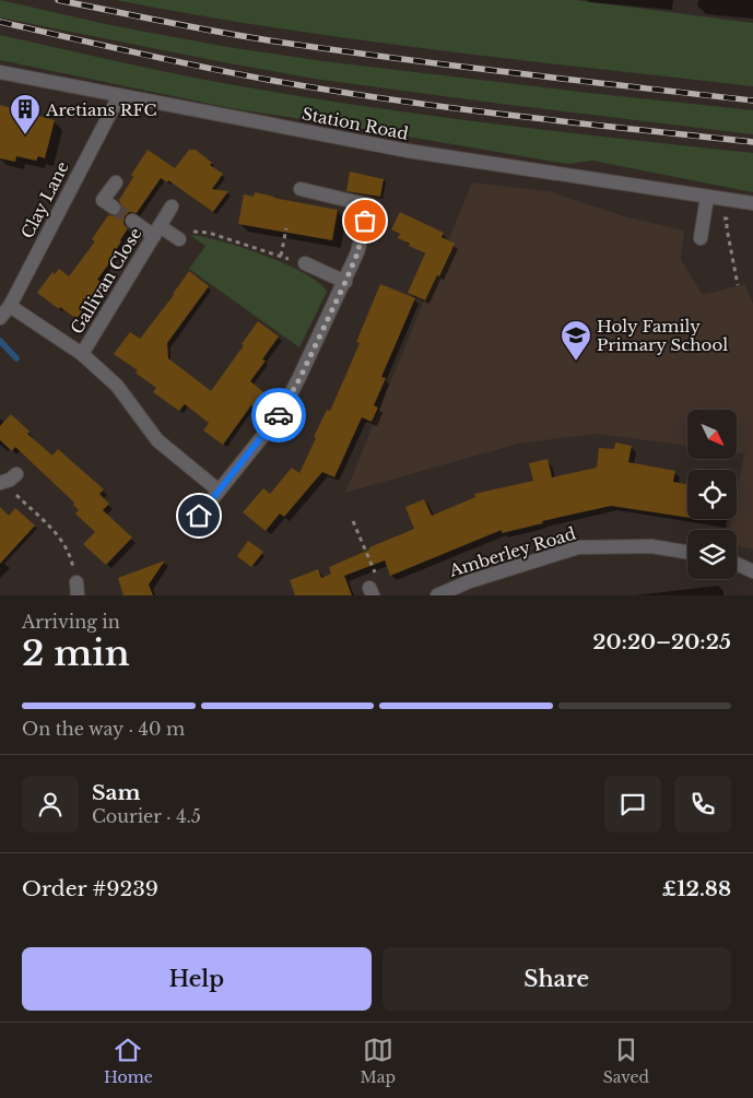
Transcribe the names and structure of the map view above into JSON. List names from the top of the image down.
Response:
{
  "streets": {
    "street": [
      "Station Road",
      "Clay Lane",
      "Gallivan Close",
      "Amberley Road"
    ]
  },
  "crossings": [
    ["Station Road", "Clay Lane"],
    ["Clay Lane", "Gallivan Close"]
  ],
  "places": {
    "building": ["Aretians RFC"],
    "school or university": ["Holy Family Primary School"]
  },
  "north": "bottom right",
  "page": {
    "heading": ["2 min", "Arriving in", "20:20–20:25"],
    "panel": [
      "Sam",
      "Courier · 4.5",
      "Order #9239",
      "£12.88"
    ],
    "bar": "On the way · 40 m",
    "buttons": ["Help", "Share"],
    "tabs": ["Home", "Map", "Saved"]
  }
}
